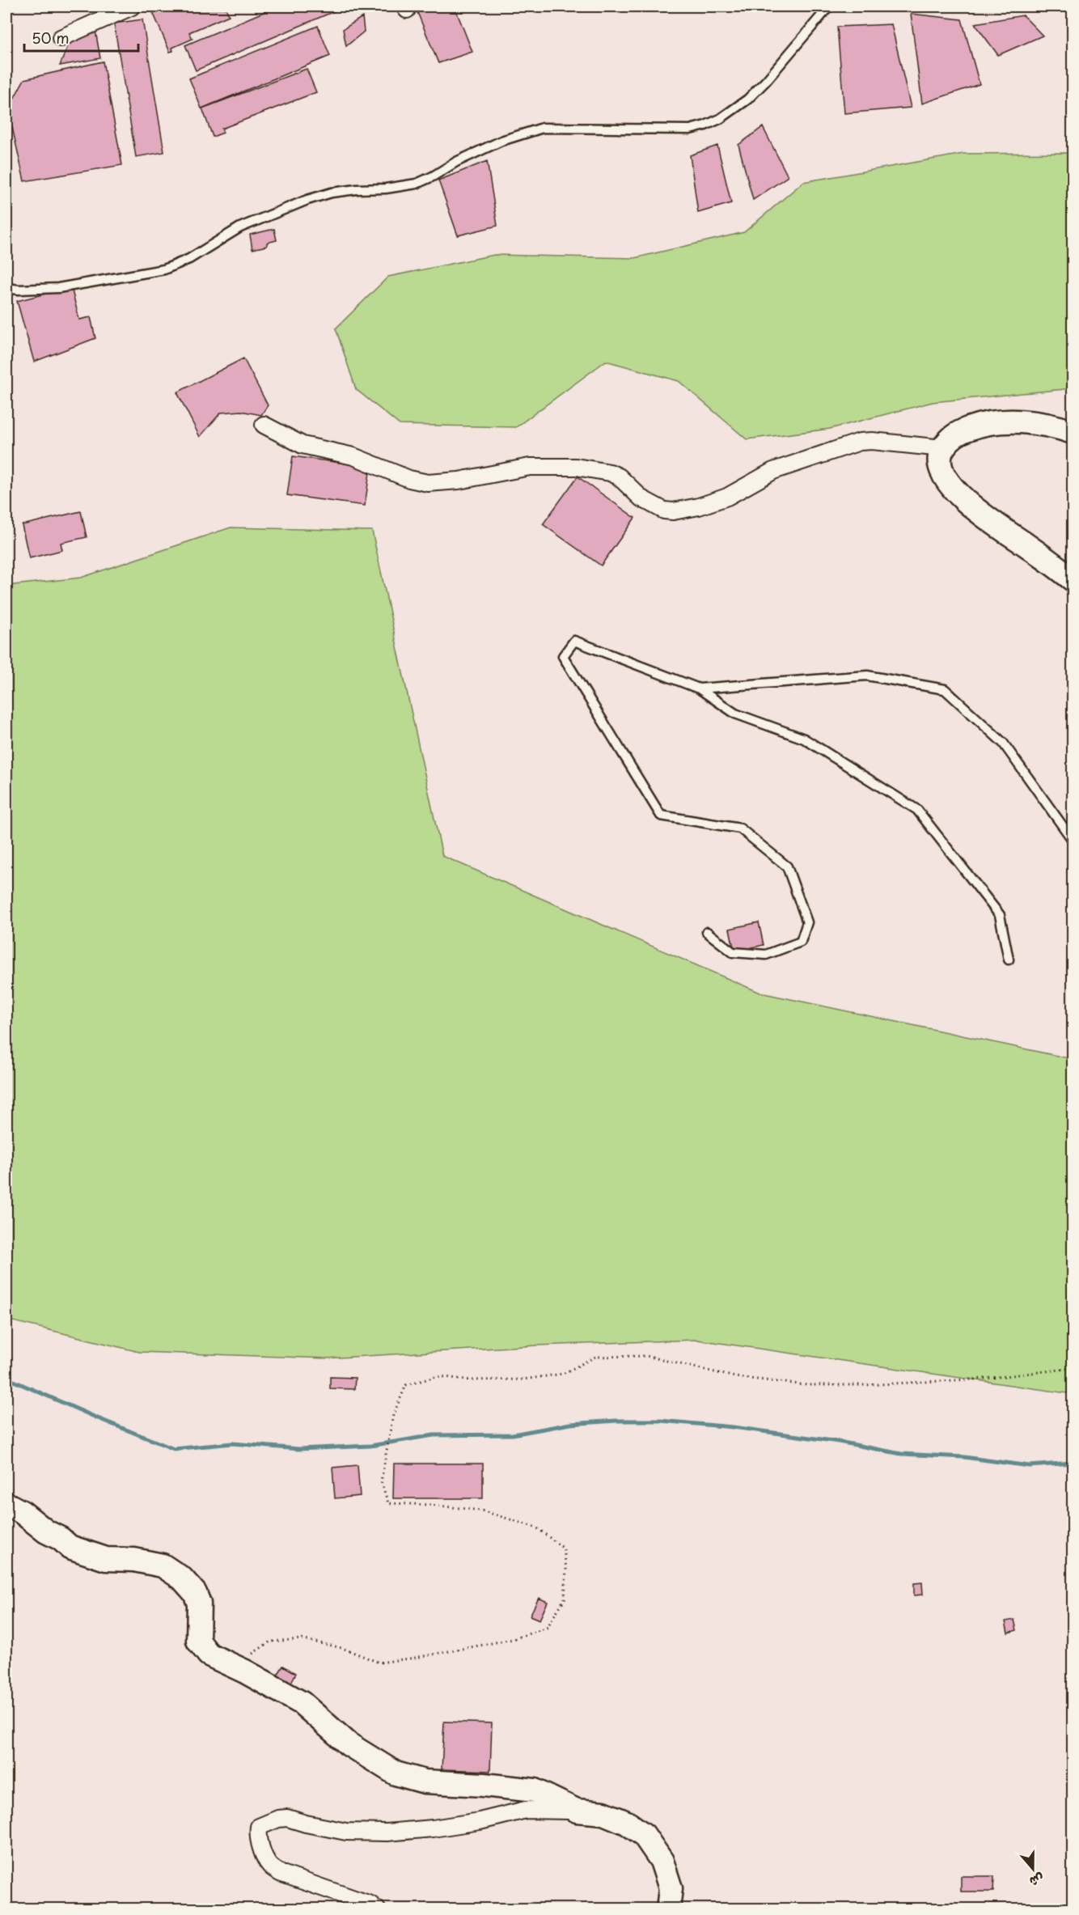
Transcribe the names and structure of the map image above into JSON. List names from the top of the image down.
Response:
{
  "scale_bar": "50 m",
  "north": "bottom"
}
